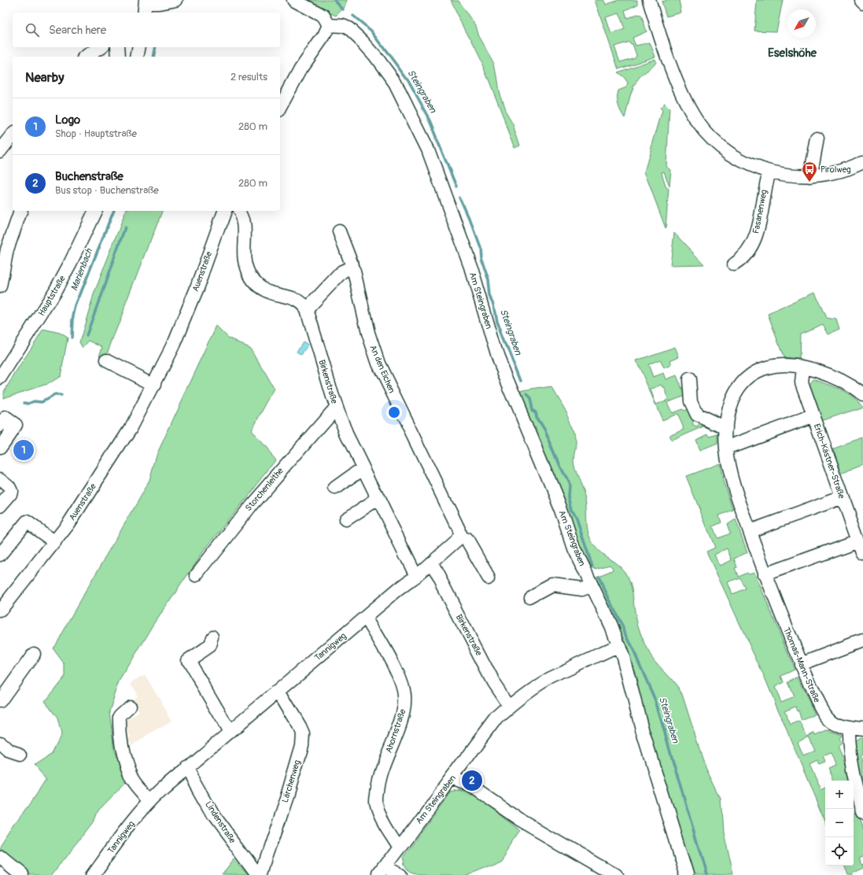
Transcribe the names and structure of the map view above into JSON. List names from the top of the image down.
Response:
{
  "streets": {
    "street": [
      "Fasanenweg",
      "Auenstraße",
      "Hauptstraße",
      "Am Steingraben",
      "An den Eichen",
      "Birkenstraße",
      "Erich-Kästner-Straße",
      "Storchenleithe",
      "Tannigweg",
      "Thomas-Mann-Straße",
      "Ahornstraße",
      "Lärchenweg",
      "Lindenstraße"
    ]
  },
  "crossings": [
    ["Am Steingraben", "Birkenstraße"],
    ["Am Steingraben", "Ahornstraße"],
    ["Birkenstraße", "Storchenleithe"],
    ["Birkenstraße", "Tannigweg"],
    ["Erich-Kästner-Straße", "Thomas-Mann-Straße"],
    ["Tannigweg", "Ahornstraße"],
    ["Tannigweg", "Lärchenweg"],
    ["Tannigweg", "Lindenstraße"]
  ],
  "districts": ["Eselshöhe"],
  "water": ["Steingraben", "Marienbach"],
  "places": {
    "bus stop": ["Pirolweg"]
  },
  "north": "bottom left",
  "page": {
    "search": "Search here",
    "heading": ["Nearby", "2 results"],
    "list": [
      {
        "mark": "1",
        "name": "Logo",
        "note": "Shop · Hauptstraße",
        "value": "280 m"
      },
      {
        "mark": "2",
        "name": "Buchenstraße",
        "note": "Bus stop · Buchenstraße",
        "value": "280 m"
      }
    ],
    "pins": ["1", "2"],
    "map_buttons": ["+", "−"]
  }
}
